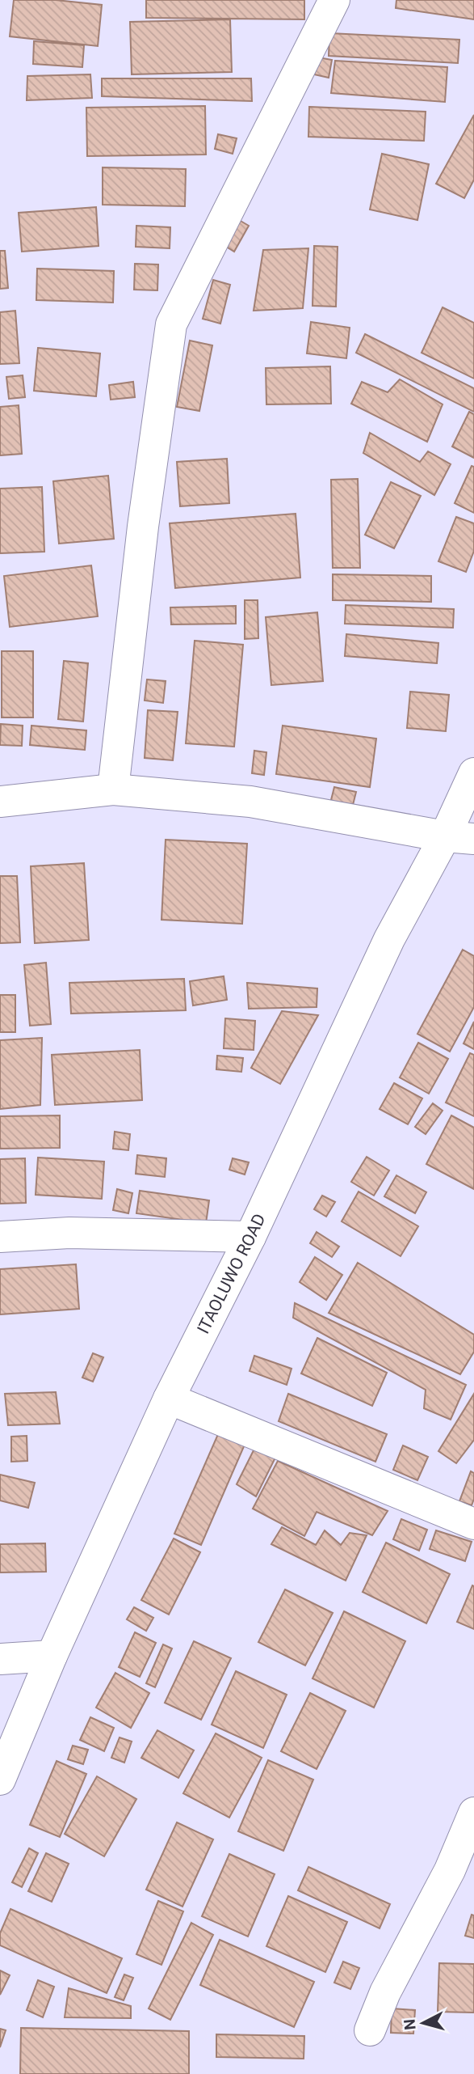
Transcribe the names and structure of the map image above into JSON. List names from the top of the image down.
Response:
{
  "streets": {
    "street": ["ITAOLUWO ROAD"]
  },
  "north": "left"
}
